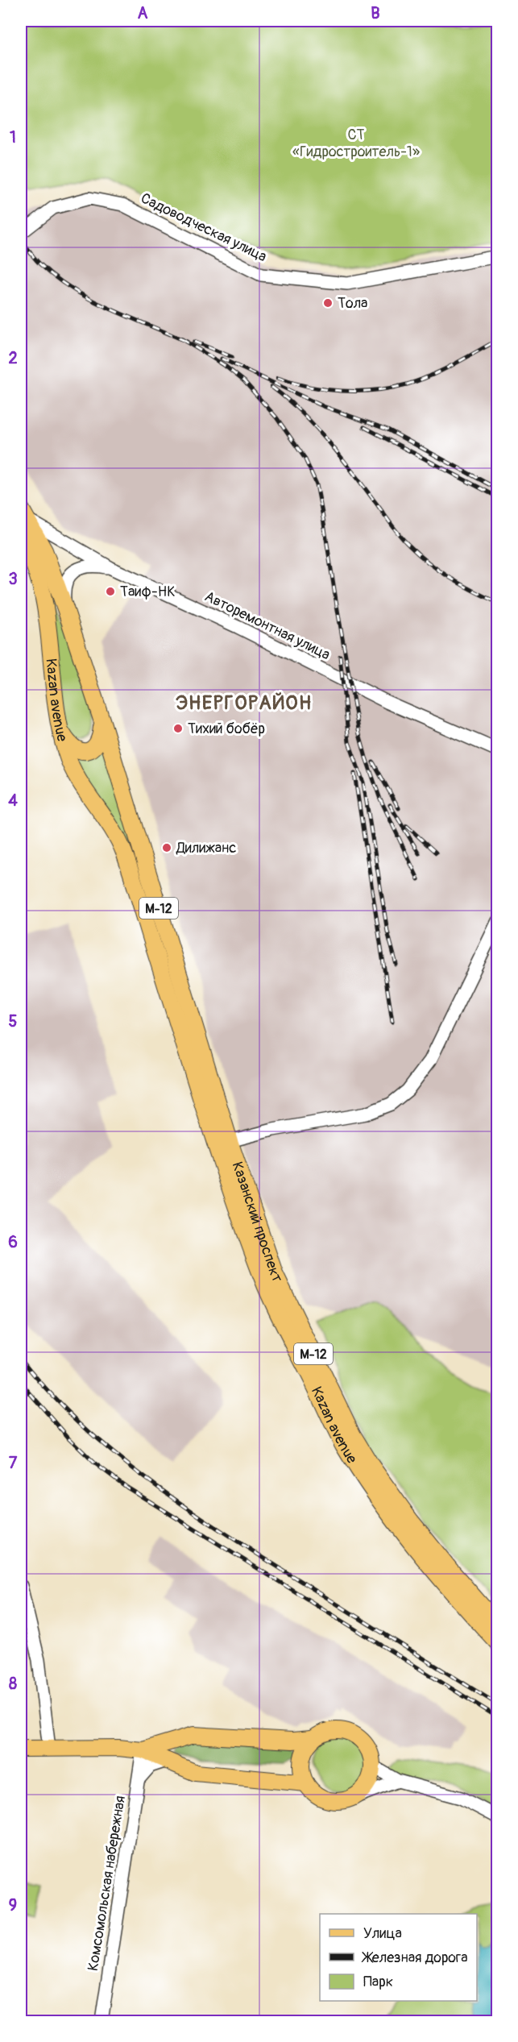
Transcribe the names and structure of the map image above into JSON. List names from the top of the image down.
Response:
{
  "streets": {
    "main road": ["Kazan avenue", "М-12", "Казанский проспект"],
    "street": ["Садоводческая улица", "Авторемонтная улица", "Комсомольская набережная"]
  },
  "crossings": [
    ["Авторемонтная улица", "Kazan avenue"],
    ["Kazan avenue", "Казанский проспект"]
  ],
  "districts": ["ЭНЕРГОРАЙОН"],
  "parks": ["СТ «Гидростроитель-1»"],
  "places": [
    "Тола",
    "Таиф-НК",
    "Тихий бобёр",
    "Дилижанс"
  ],
  "legend": ["Улица", "Железная дорога", "Парк"],
  "grid": {
    "columns": ["A", "B"],
    "rows": [
      "1",
      "2",
      "3",
      "4",
      "5",
      "6",
      "7",
      "8",
      "9"
    ]
  }
}
